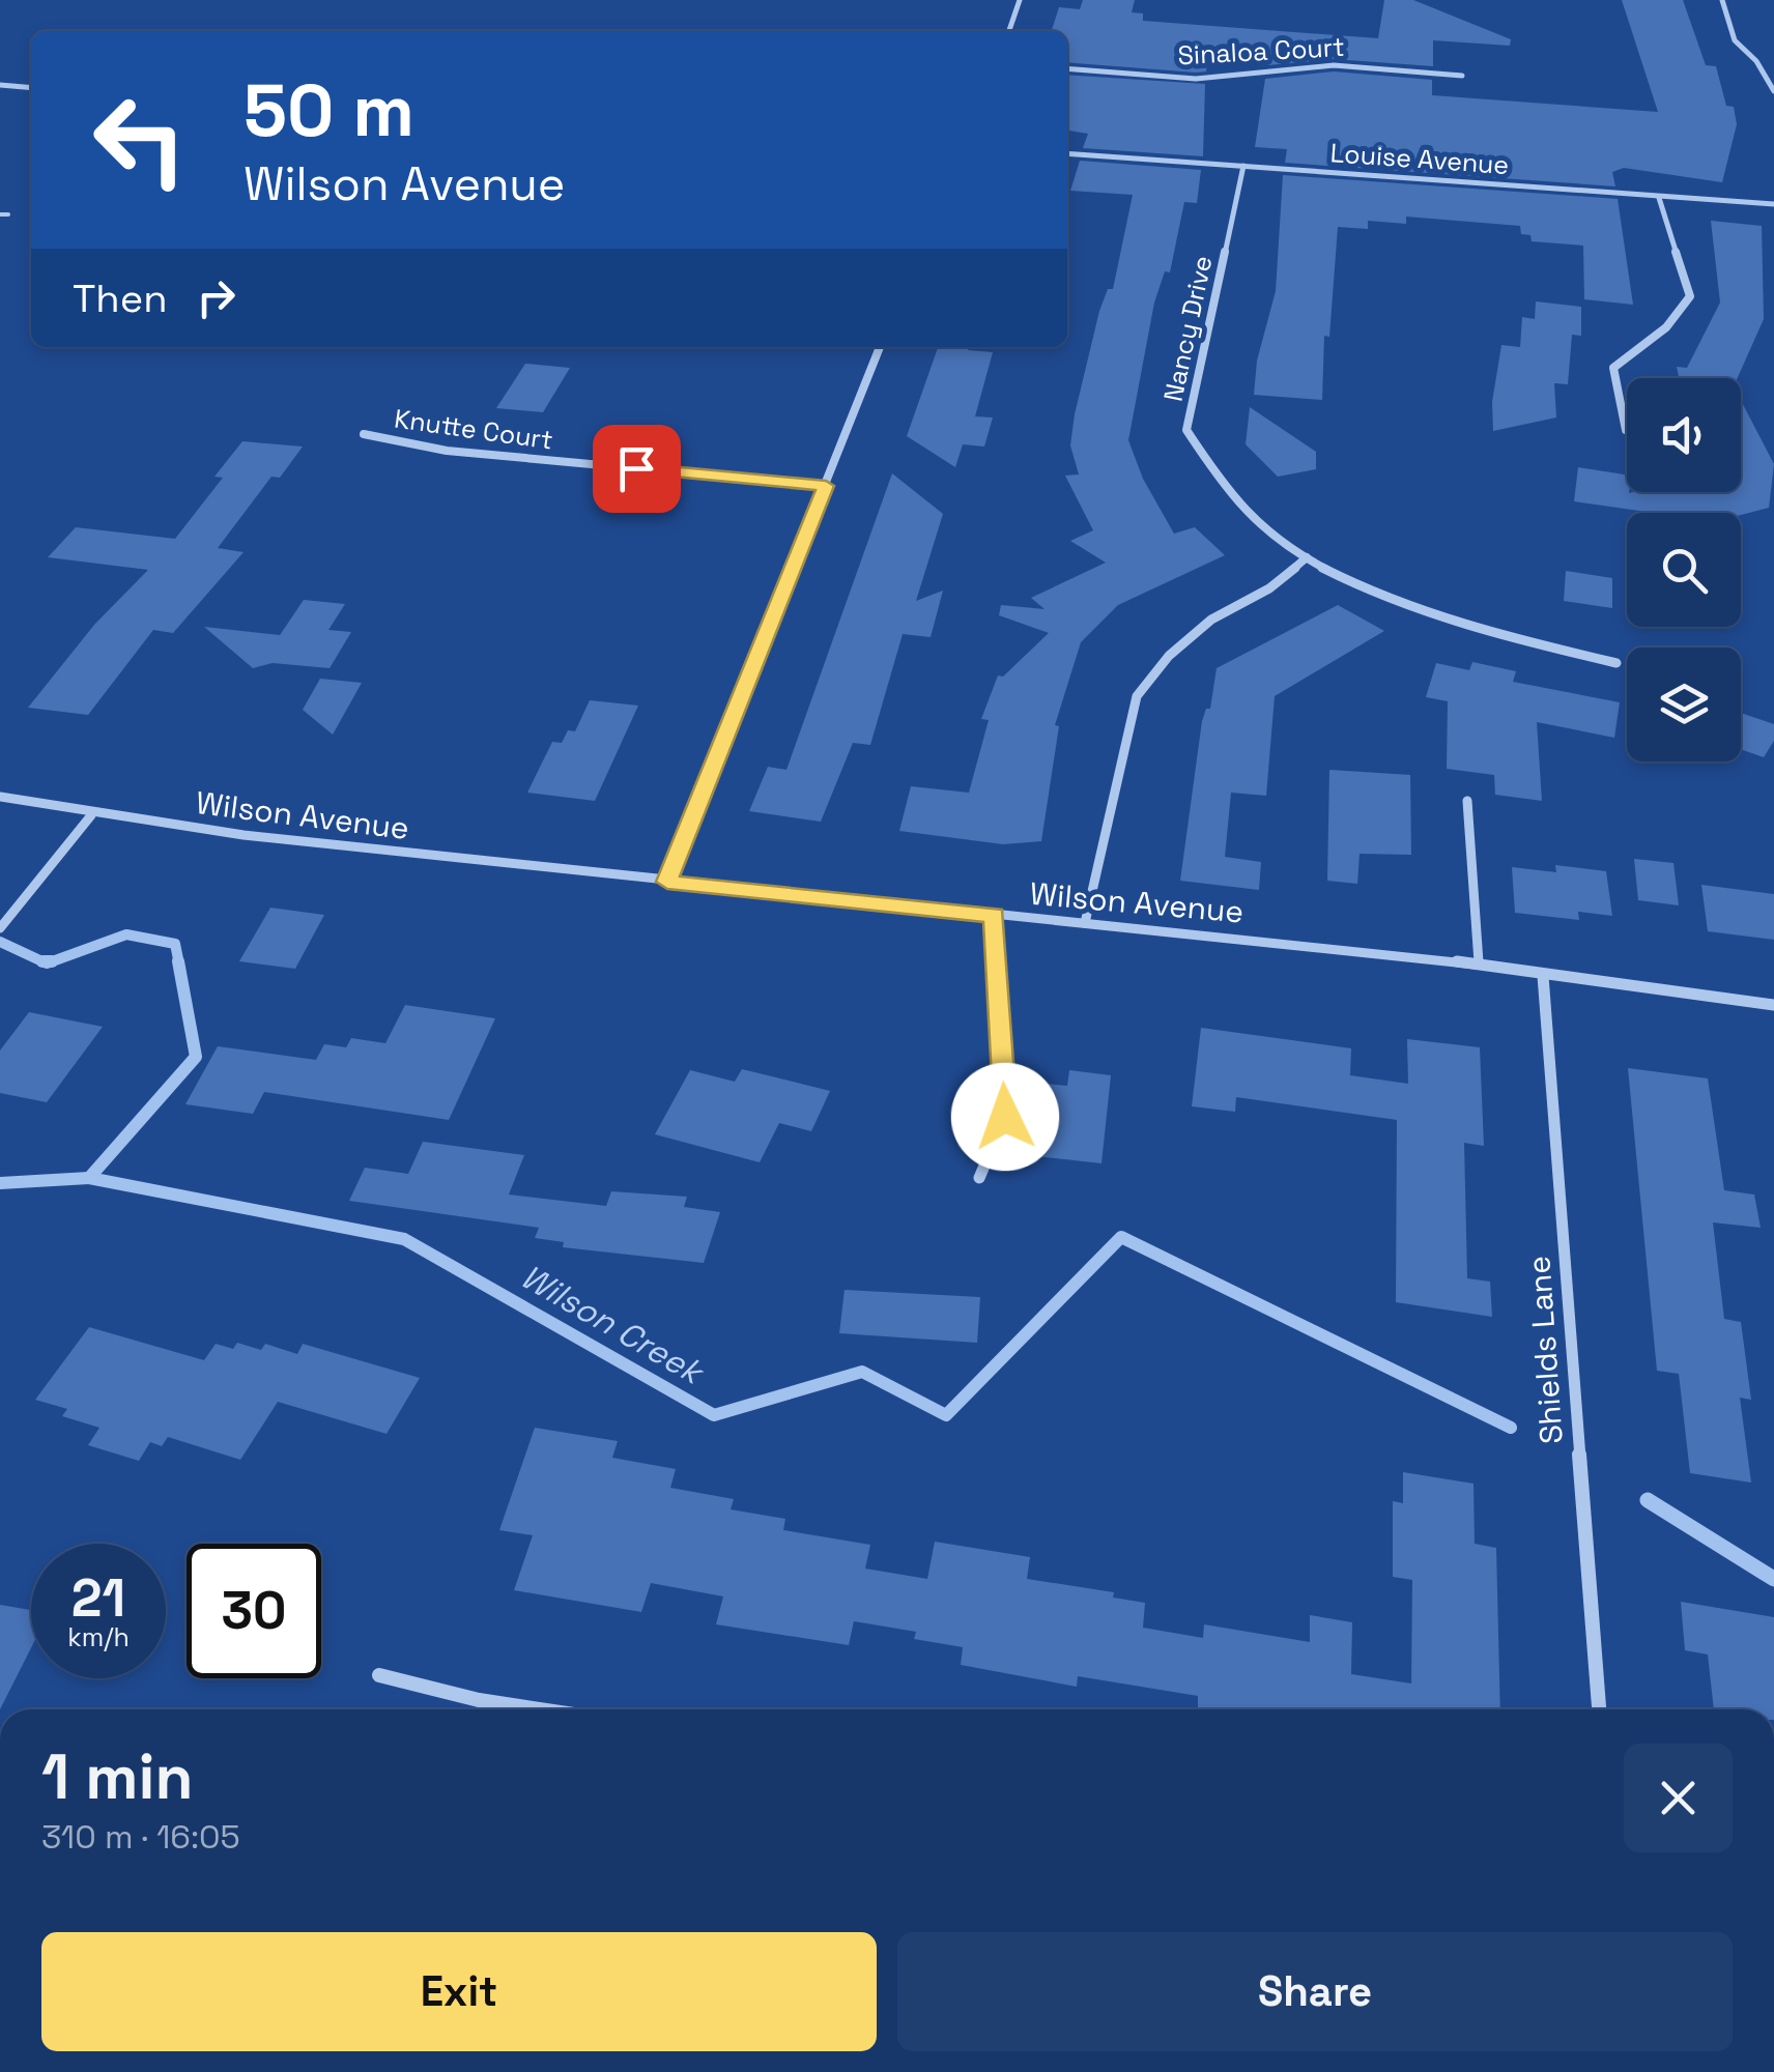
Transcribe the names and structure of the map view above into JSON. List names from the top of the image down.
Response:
{
  "streets": {
    "street": [
      "Sinaloa Court",
      "Louise Avenue",
      "Nancy Drive",
      "Knutte Court",
      "Wilson Avenue",
      "Shields Lane"
    ]
  },
  "crossings": [
    ["Louise Avenue", "Nancy Drive"],
    ["Wilson Avenue", "Shields Lane"]
  ],
  "water": ["Wilson Creek"],
  "page": {
    "turn": ["50 m", "Wilson Avenue"],
    "then": "Then",
    "speed": "21 km/h",
    "limit": "30",
    "heading": ["1 min", "310 m · 16:05"],
    "buttons": ["Exit", "Share"]
  }
}
